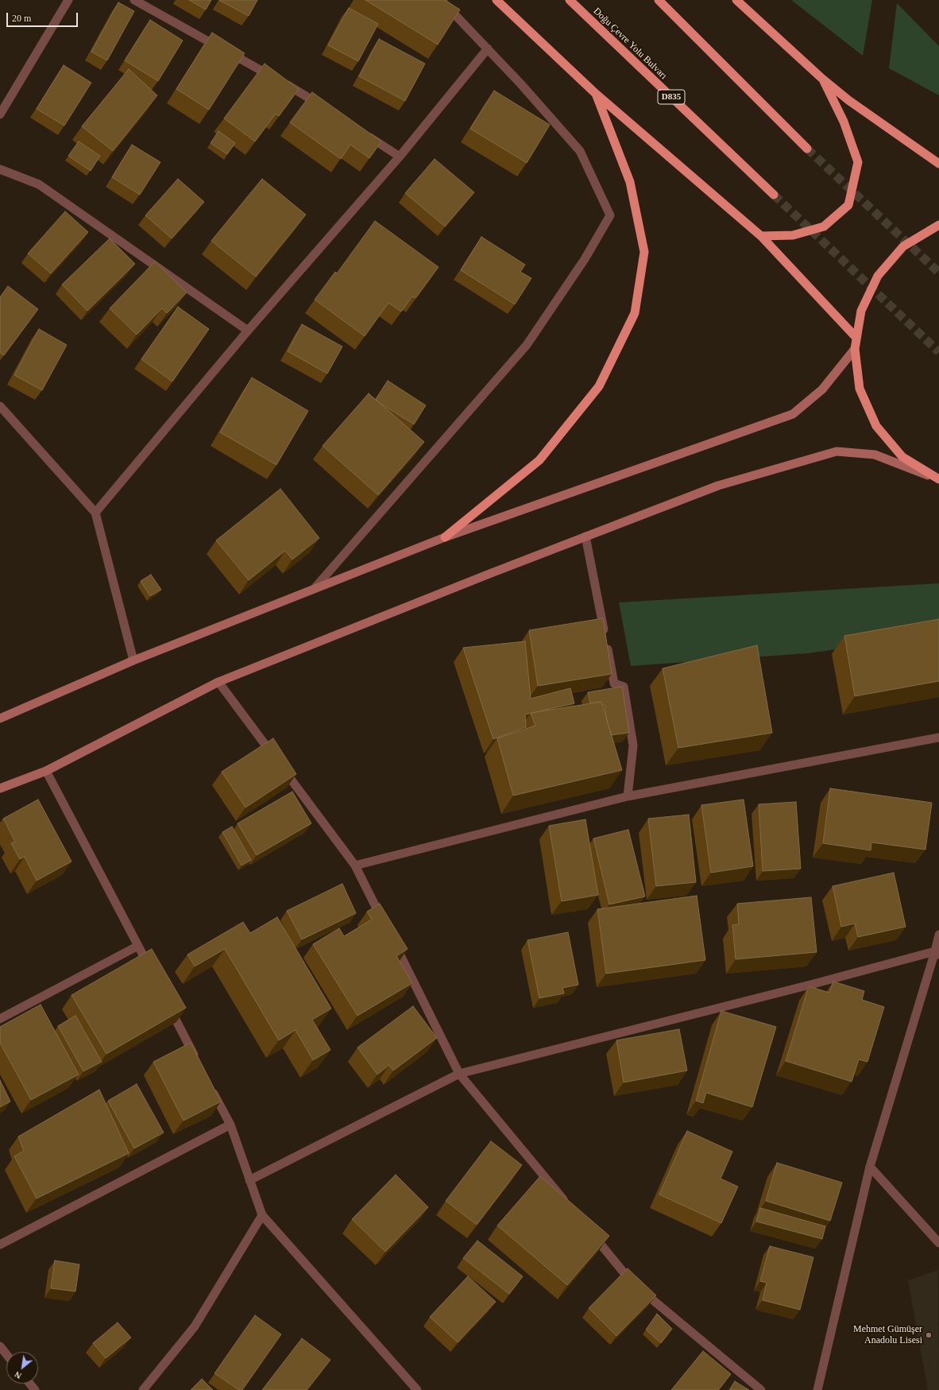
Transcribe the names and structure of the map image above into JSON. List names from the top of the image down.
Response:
{
  "streets": {
    "highway": ["Doğu Çevre Yolu Bulvarı", "D835"]
  },
  "places": ["Mehmet Gümüşer Anadolu Lisesi"],
  "scale_bar": "20 m",
  "north": "bottom left"
}
